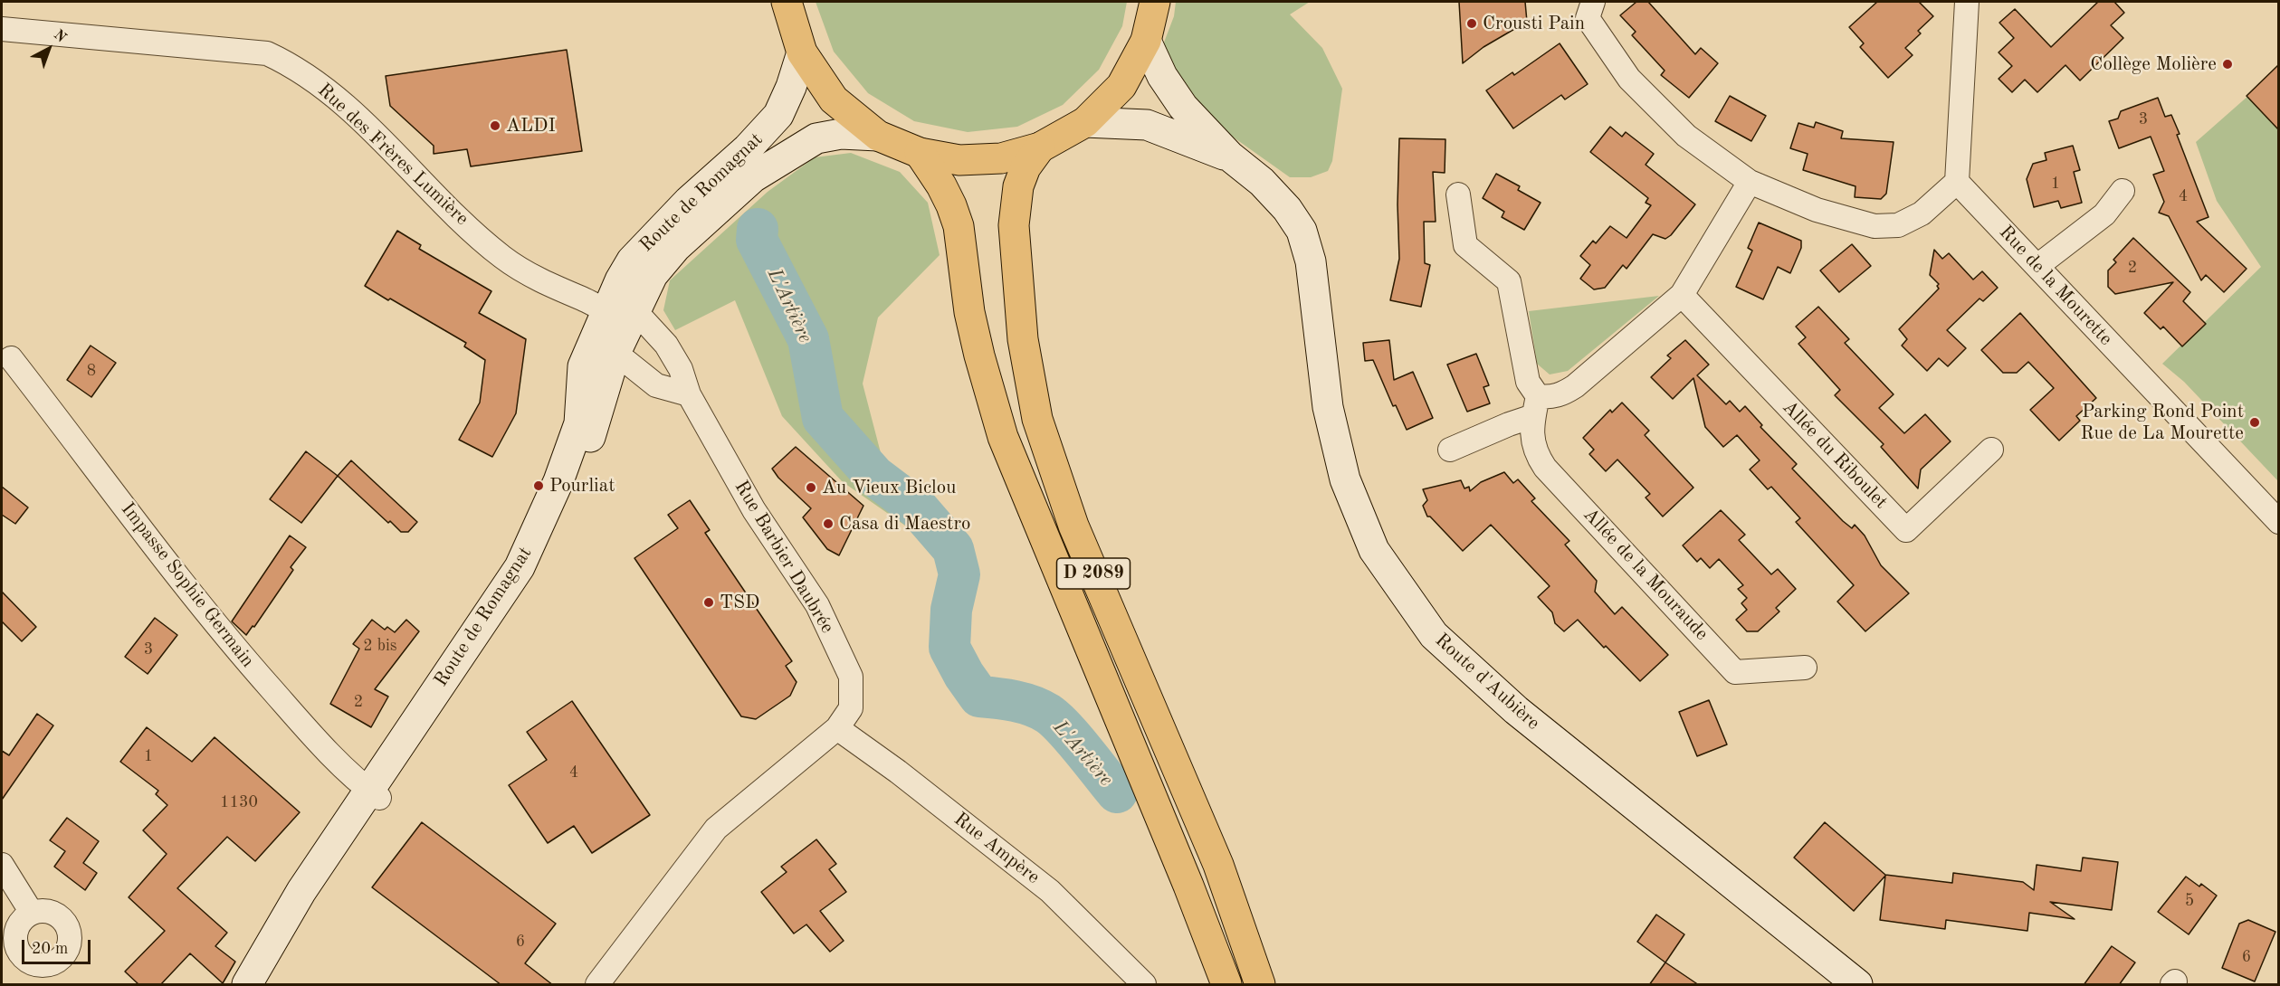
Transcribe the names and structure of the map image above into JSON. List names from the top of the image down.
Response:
{
  "streets": {
    "main road": ["Route de Romagnat", "D 2089", "Route d'Aubière"],
    "street": [
      "Rue des Frères Lumière",
      "Rue de la Mourette",
      "Allée du Riboulet",
      "Rue Barbier Daubrée",
      "Allée de la Mouraude",
      "Impasse Sophie Germain",
      "Rue Ampère"
    ]
  },
  "crossings": [
    ["Rue des Frères Lumière", "Route de Romagnat"],
    ["Rue des Frères Lumière", "Rue Barbier Daubrée"],
    ["Route de Romagnat", "Rue Barbier Daubrée"],
    ["Route de Romagnat", "Impasse Sophie Germain"],
    ["Rue Barbier Daubrée", "Rue Ampère"]
  ],
  "water": ["L'Artière"],
  "places": [
    "Crousti Pain",
    "Collège Molière",
    "ALDI",
    "Parking Rond Point Rue de La Mourette",
    "Pourliat",
    "Au Vieux Biclou",
    "Casa di Maestro",
    "TSD"
  ],
  "house_numbers": [
    "3",
    "1",
    "4",
    "2",
    "8",
    "2 bis",
    "3",
    "2",
    "1",
    "4",
    "1130",
    "5",
    "6",
    "6"
  ],
  "scale_bar": "20 m",
  "north": "top right"
}
